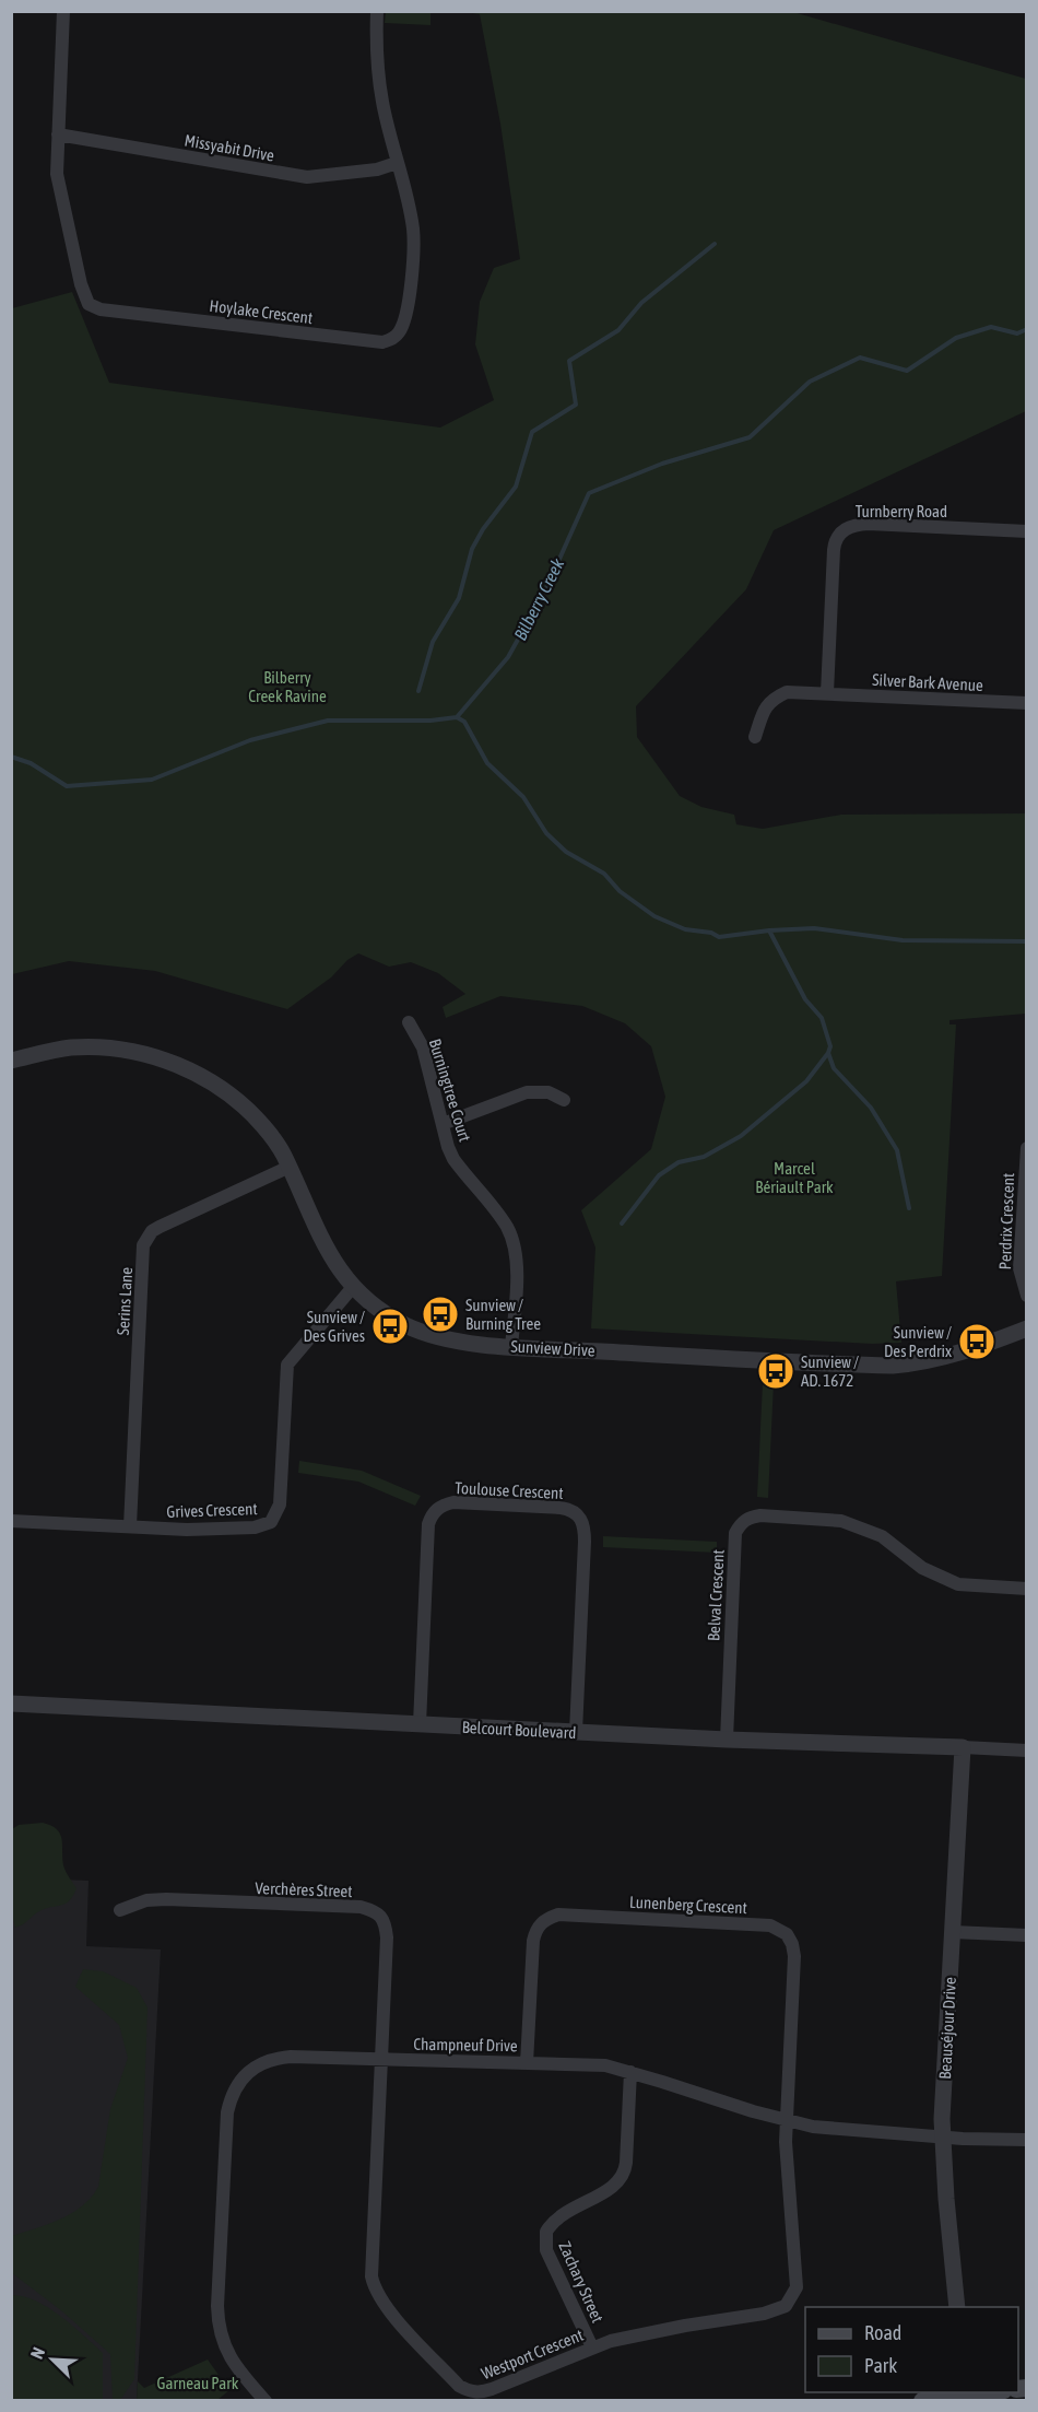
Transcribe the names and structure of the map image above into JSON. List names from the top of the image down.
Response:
{
  "streets": {
    "street": [
      "Missyabit Drive",
      "Hoylake Crescent",
      "Turnberry Road",
      "Silver Bark Avenue",
      "Burningtree Court",
      "Perdrix Crescent",
      "Serins Lane",
      "Sunview Drive",
      "Toulouse Crescent",
      "Grives Crescent",
      "Belval Crescent",
      "Belcourt Boulevard",
      "Verchères Street",
      "Lunenberg Crescent",
      "Beauséjour Drive",
      "Champneuf Drive",
      "Zachary Street",
      "Westport Crescent"
    ]
  },
  "crossings": [
    ["Missyabit Drive", "Hoylake Crescent"],
    ["Turnberry Road", "Silver Bark Avenue"],
    ["Burningtree Court", "Sunview Drive"],
    ["Serins Lane", "Sunview Drive"],
    ["Serins Lane", "Grives Crescent"],
    ["Sunview Drive", "Grives Crescent"],
    ["Toulouse Crescent", "Belcourt Boulevard"],
    ["Belval Crescent", "Belcourt Boulevard"],
    ["Belcourt Boulevard", "Beauséjour Drive"],
    ["Verchères Street", "Champneuf Drive"],
    ["Verchères Street", "Westport Crescent"],
    ["Lunenberg Crescent", "Champneuf Drive"],
    ["Lunenberg Crescent", "Westport Crescent"],
    ["Beauséjour Drive", "Champneuf Drive"],
    ["Champneuf Drive", "Zachary Street"],
    ["Champneuf Drive", "Westport Crescent"],
    ["Zachary Street", "Westport Crescent"]
  ],
  "water": ["Bilberry Creek"],
  "parks": ["Bilberry Creek Ravine", "Marcel Bériault Park", "Garneau Park"],
  "places": {
    "bus stop": [
      "Sunview / Burning Tree",
      "Sunview / Des Grives",
      "Sunview / Des Perdrix",
      "Sunview / AD. 1672"
    ]
  },
  "legend": ["Road", "Park"],
  "north": "top left"
}
